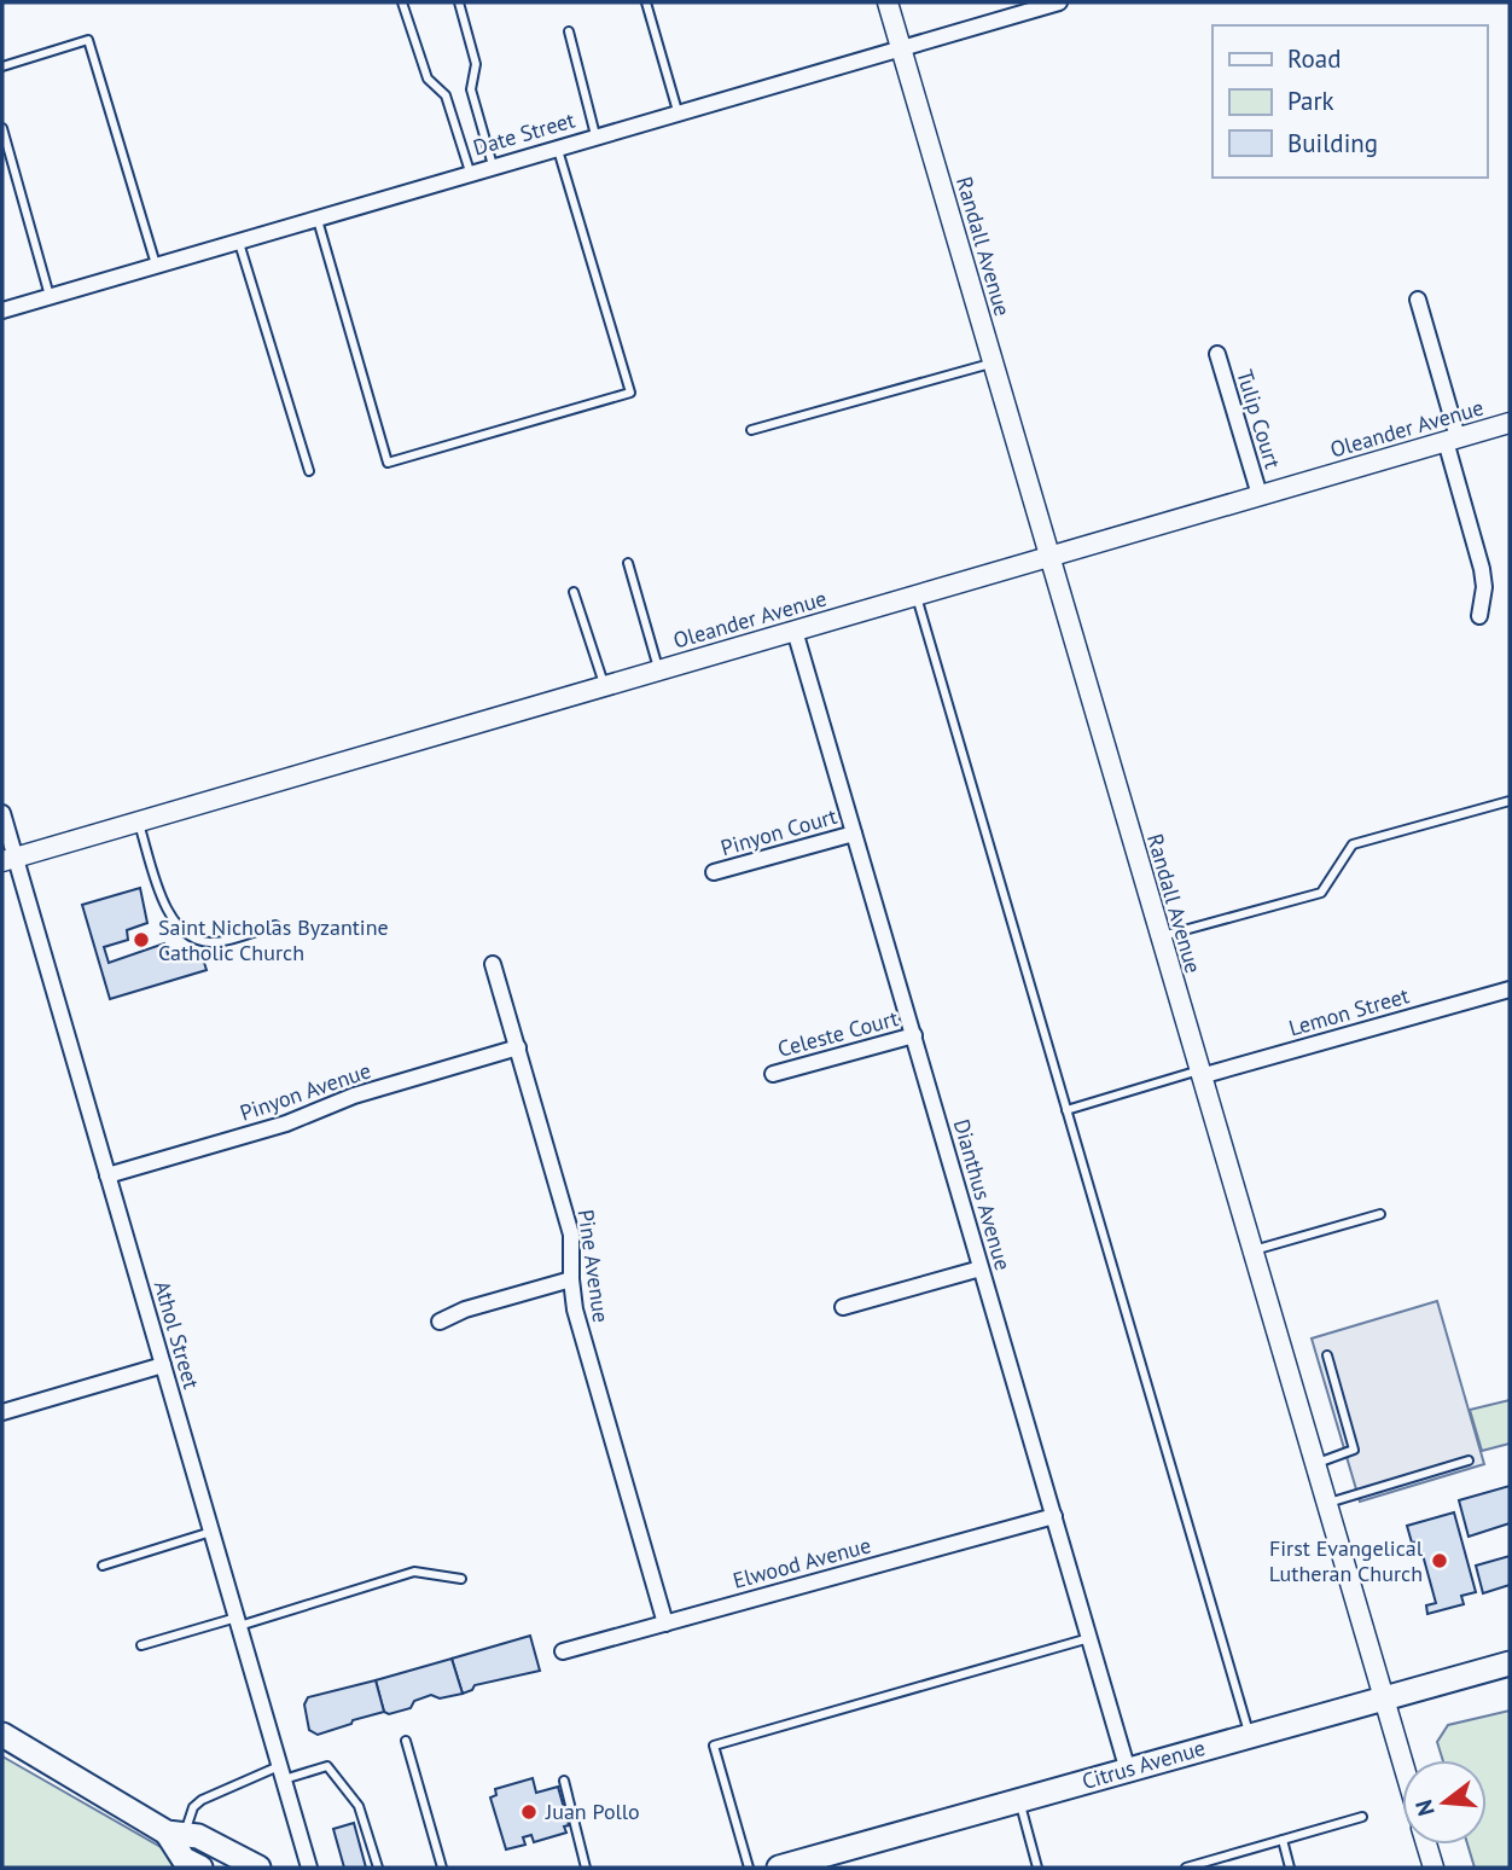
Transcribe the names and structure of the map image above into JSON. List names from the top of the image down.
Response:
{
  "streets": {
    "main road": ["Citrus Avenue"],
    "street": [
      "Date Street",
      "Randall Avenue",
      "Tulip Court",
      "Oleander Avenue",
      "Pinyon Court",
      "Lemon Street",
      "Celeste Court",
      "Pinyon Avenue",
      "Dianthus Avenue",
      "Pine Avenue",
      "Athol Street",
      "Elwood Avenue"
    ]
  },
  "crossings": [
    ["Date Street", "Randall Avenue"],
    ["Randall Avenue", "Oleander Avenue"],
    ["Randall Avenue", "Lemon Street"],
    ["Randall Avenue", "Citrus Avenue"],
    ["Tulip Court", "Oleander Avenue"],
    ["Oleander Avenue", "Dianthus Avenue"],
    ["Oleander Avenue", "Athol Street"],
    ["Pinyon Court", "Dianthus Avenue"],
    ["Celeste Court", "Dianthus Avenue"],
    ["Pinyon Avenue", "Pine Avenue"],
    ["Pinyon Avenue", "Athol Street"],
    ["Dianthus Avenue", "Elwood Avenue"],
    ["Dianthus Avenue", "Citrus Avenue"],
    ["Pine Avenue", "Elwood Avenue"]
  ],
  "places": ["Saint Nicholas Byzantine Catholic Church", "First Evangelical Lutheran Church", "Juan Pollo"],
  "legend": ["Road", "Park", "Building"],
  "north": "left"
}
